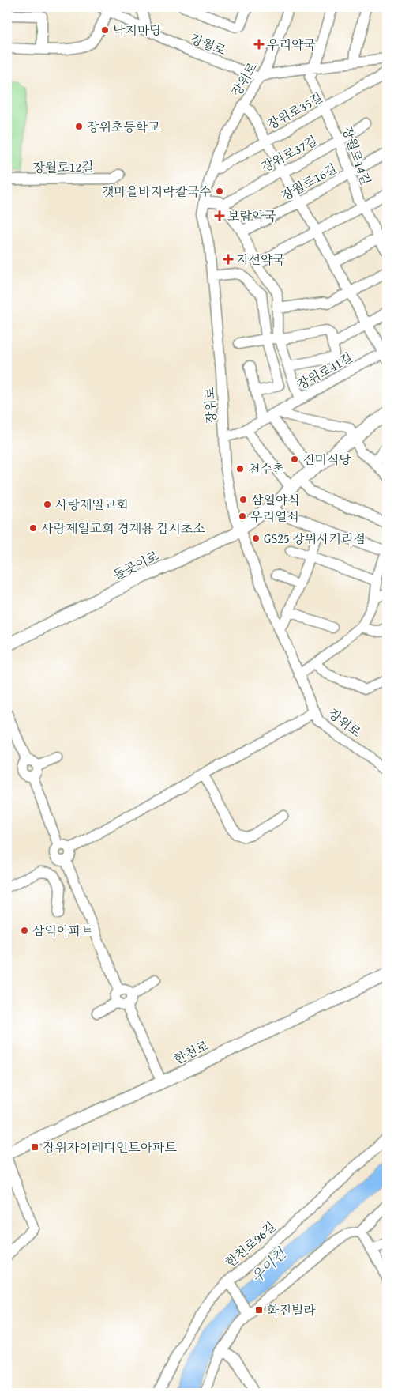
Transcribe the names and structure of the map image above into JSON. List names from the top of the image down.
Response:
{
  "streets": {
    "main road": ["돌곶이로", "한천로"],
    "street": [
      "장월로",
      "장위로",
      "장위로35길",
      "장위로37길",
      "장월로14길",
      "장월로12길",
      "장월로16길",
      "장위로41길",
      "한천로96길"
    ]
  },
  "crossings": [
    ["장월로", "장위로"],
    ["장위로", "장위로35길"],
    ["장위로", "장위로41길"],
    ["장위로", "돌곶이로"],
    ["장위로35길", "장월로14길"],
    ["장위로37길", "장월로14길"],
    ["장월로14길", "장월로16길"]
  ],
  "water": ["우이천"],
  "places": {
    "other": [
      "낙지마당",
      "장위초등학교",
      "갯마을바지락칼국수",
      "진미식당",
      "천수촌",
      "삼일야식",
      "사랑제일교회",
      "우리열쇠",
      "사랑제일교회 경계용 감시초소",
      "GS25 장위사거리점",
      "삼익아파트"
    ],
    "health": ["우리약국", "보람약국", "지선약국"],
    "transit": ["장위자이레디언트아파트", "화진빌라"]
  }
}
